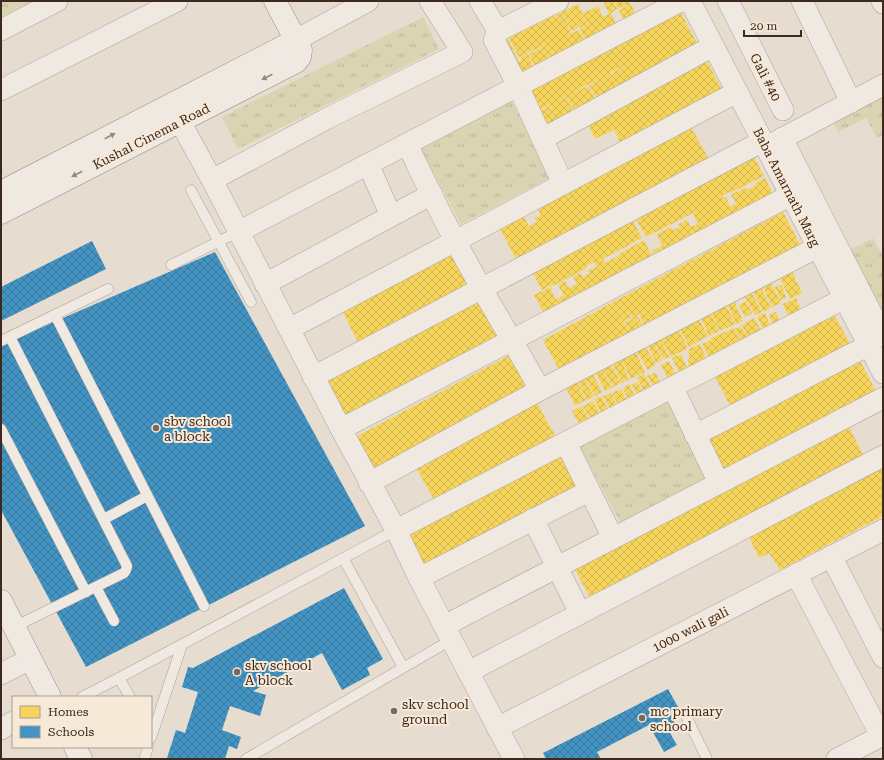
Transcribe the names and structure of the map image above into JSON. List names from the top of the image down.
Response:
{
  "streets": {
    "street": [
      "Gali #40",
      "Kushal Cinema Road",
      "Baba Amarnath Marg",
      "1000 wali gali"
    ]
  },
  "places": [
    "sbv school a block",
    "skv school A block",
    "skv school ground",
    "mc primary school"
  ],
  "legend": ["Homes", "Schools"],
  "scale_bar": "20 m"
}
